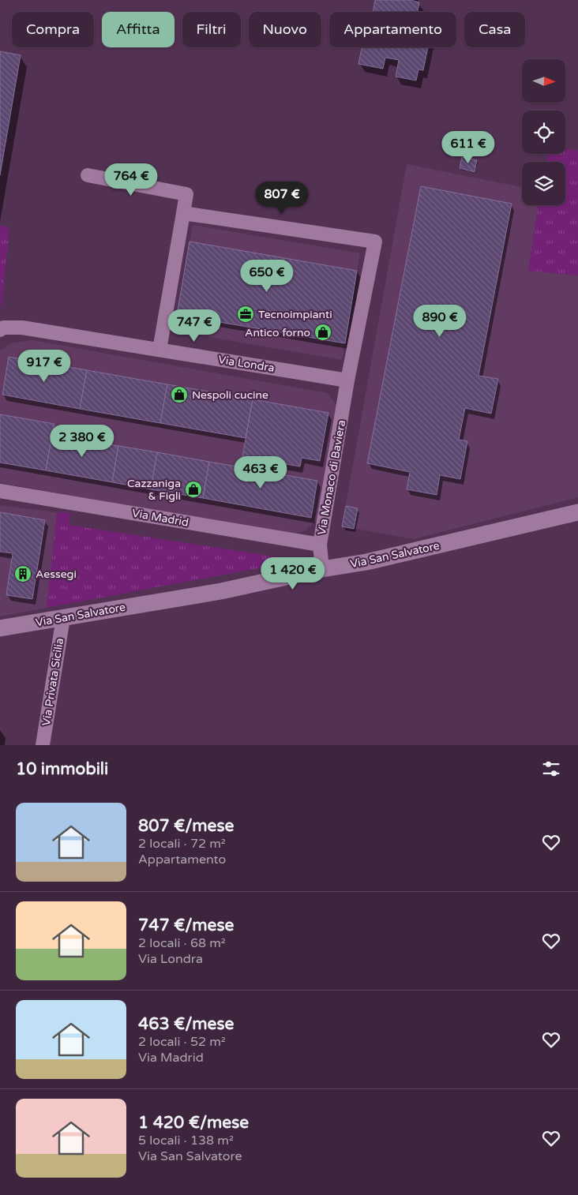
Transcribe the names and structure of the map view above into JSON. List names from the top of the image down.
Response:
{
  "streets": {
    "street": [
      "Via Londra",
      "Via Monaco di Baviera",
      "Via Madrid",
      "Via San Salvatore",
      "Via Privata Sicilia"
    ]
  },
  "crossings": [
    ["Via Londra", "Via Monaco di Baviera"],
    ["Via Monaco di Baviera", "Via Madrid"],
    ["Via Monaco di Baviera", "Via San Salvatore"],
    ["Via San Salvatore", "Via Privata Sicilia"]
  ],
  "places": {
    "office": ["Tecnoimpianti"],
    "shop": ["Antico forno", "Nespoli cucine", "Cazzaniga & Figli"],
    "building": ["Aessegi"]
  },
  "north": "right",
  "page": {
    "chip": [
      "Compra",
      "Affitta",
      "Filtri",
      "Nuovo",
      "Appartamento",
      "Casa"
    ],
    "price": [
      "611 €",
      "764 €",
      "807 €",
      "650 €",
      "890 €",
      "747 €",
      "917 €",
      "2 380 €",
      "463 €",
      "1 420 €"
    ],
    "heading": "10 immobili",
    "list": [
      {
        "name": "807 €/mese",
        "note": "2 locali · 72 m² · Appartamento"
      },
      {
        "name": "747 €/mese",
        "note": "2 locali · 68 m² · Via Londra"
      },
      {
        "name": "463 €/mese",
        "note": "2 locali · 52 m² · Via Madrid"
      },
      {
        "name": "1 420 €/mese",
        "note": "5 locali · 138 m² · Via San Salvatore"
      }
    ]
  }
}
